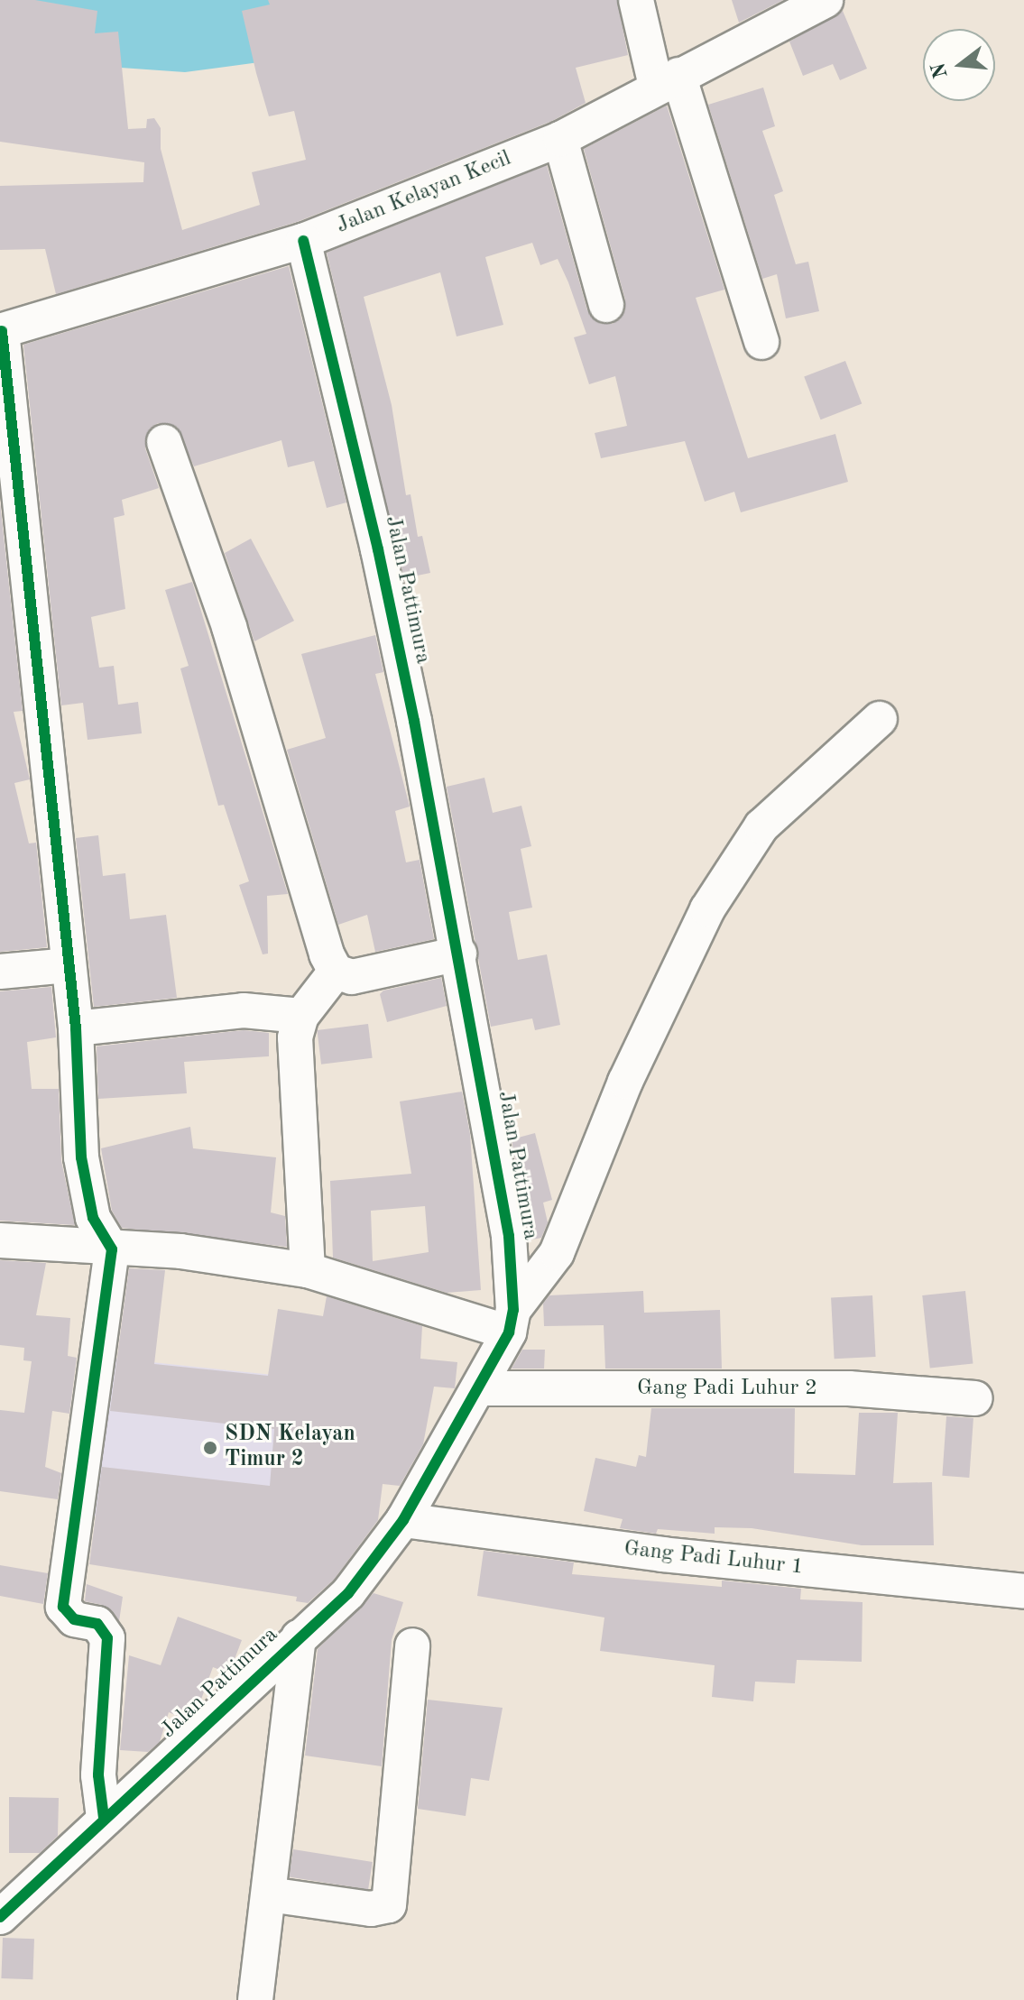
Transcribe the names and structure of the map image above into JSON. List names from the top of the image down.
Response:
{
  "streets": {
    "street": [
      "Jalan Kelayan Kecil",
      "Jalan Pattimura",
      "Gang Padi Luhur 2",
      "Gang Padi Luhur 1"
    ]
  },
  "crossings": [
    ["Jalan Kelayan Kecil", "Jalan Pattimura"],
    ["Jalan Pattimura", "Gang Padi Luhur 2"],
    ["Jalan Pattimura", "Gang Padi Luhur 1"]
  ],
  "places": ["SDN Kelayan Timur 2"],
  "north": "left"
}
